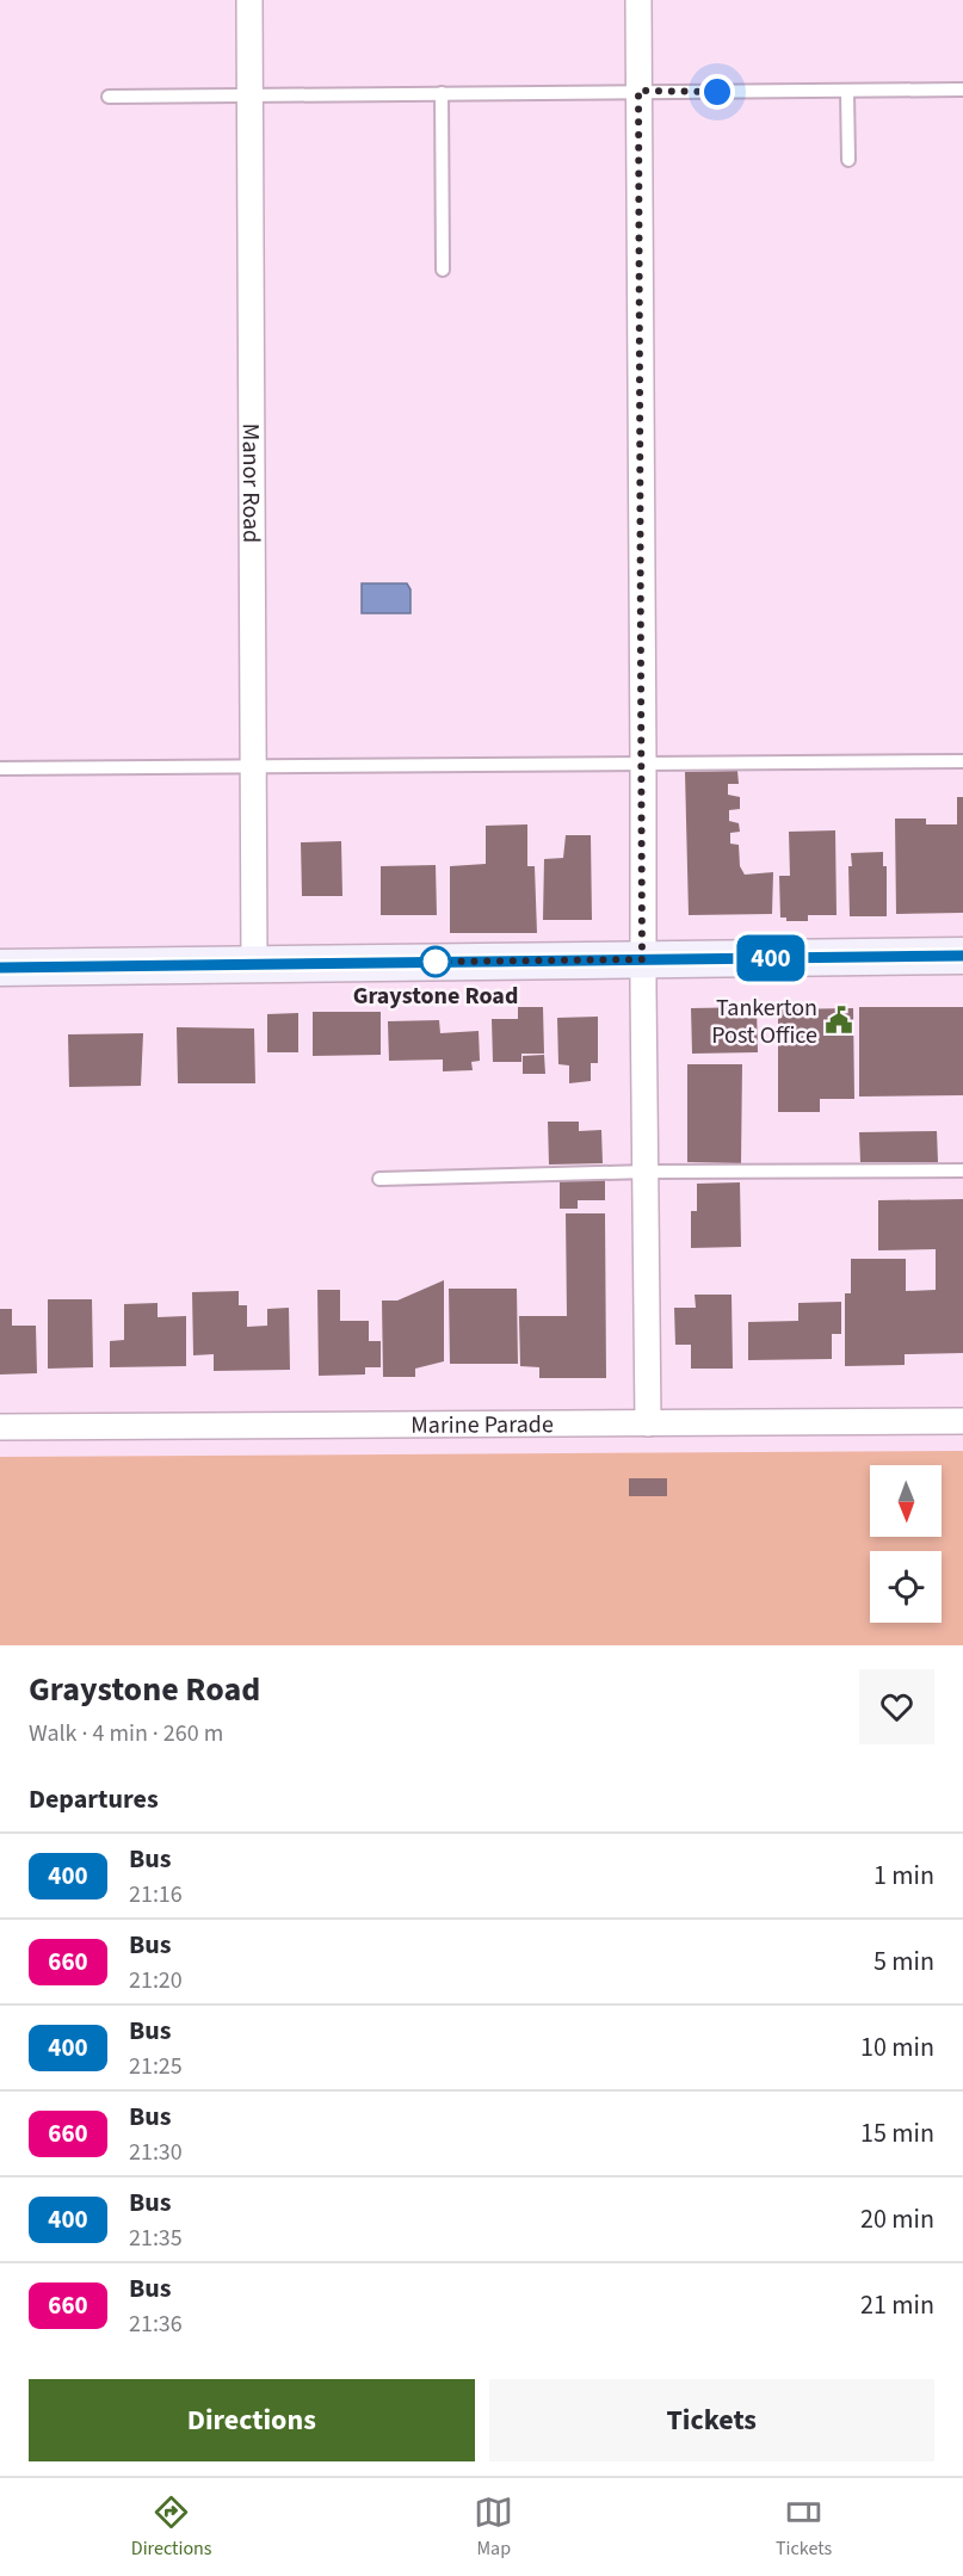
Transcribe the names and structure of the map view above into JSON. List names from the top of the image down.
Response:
{
  "streets": {
    "street": ["Manor Road", "Marine Parade"]
  },
  "places": {
    "other": ["Graystone Road"],
    "public building": ["Tankerton Post Office"]
  },
  "lines": ["bus line 400"],
  "north": "bottom",
  "page": {
    "on_map": "400",
    "heading": [
      ["Graystone Road", "Walk · 4 min · 260 m"],
      "Departures"
    ],
    "list": [
      {
        "mark": "400",
        "name": "Bus",
        "note": "21:16",
        "value": "1 min"
      },
      {
        "mark": "660",
        "name": "Bus",
        "note": "21:20",
        "value": "5 min"
      },
      {
        "mark": "400",
        "name": "Bus",
        "note": "21:25",
        "value": "10 min"
      },
      {
        "mark": "660",
        "name": "Bus",
        "note": "21:30",
        "value": "15 min"
      },
      {
        "mark": "400",
        "name": "Bus",
        "note": "21:35",
        "value": "20 min"
      },
      {
        "mark": "660",
        "name": "Bus",
        "note": "21:36",
        "value": "21 min"
      }
    ],
    "buttons": ["Directions", "Tickets"],
    "tabs": ["Directions", "Map", "Tickets"]
  }
}
